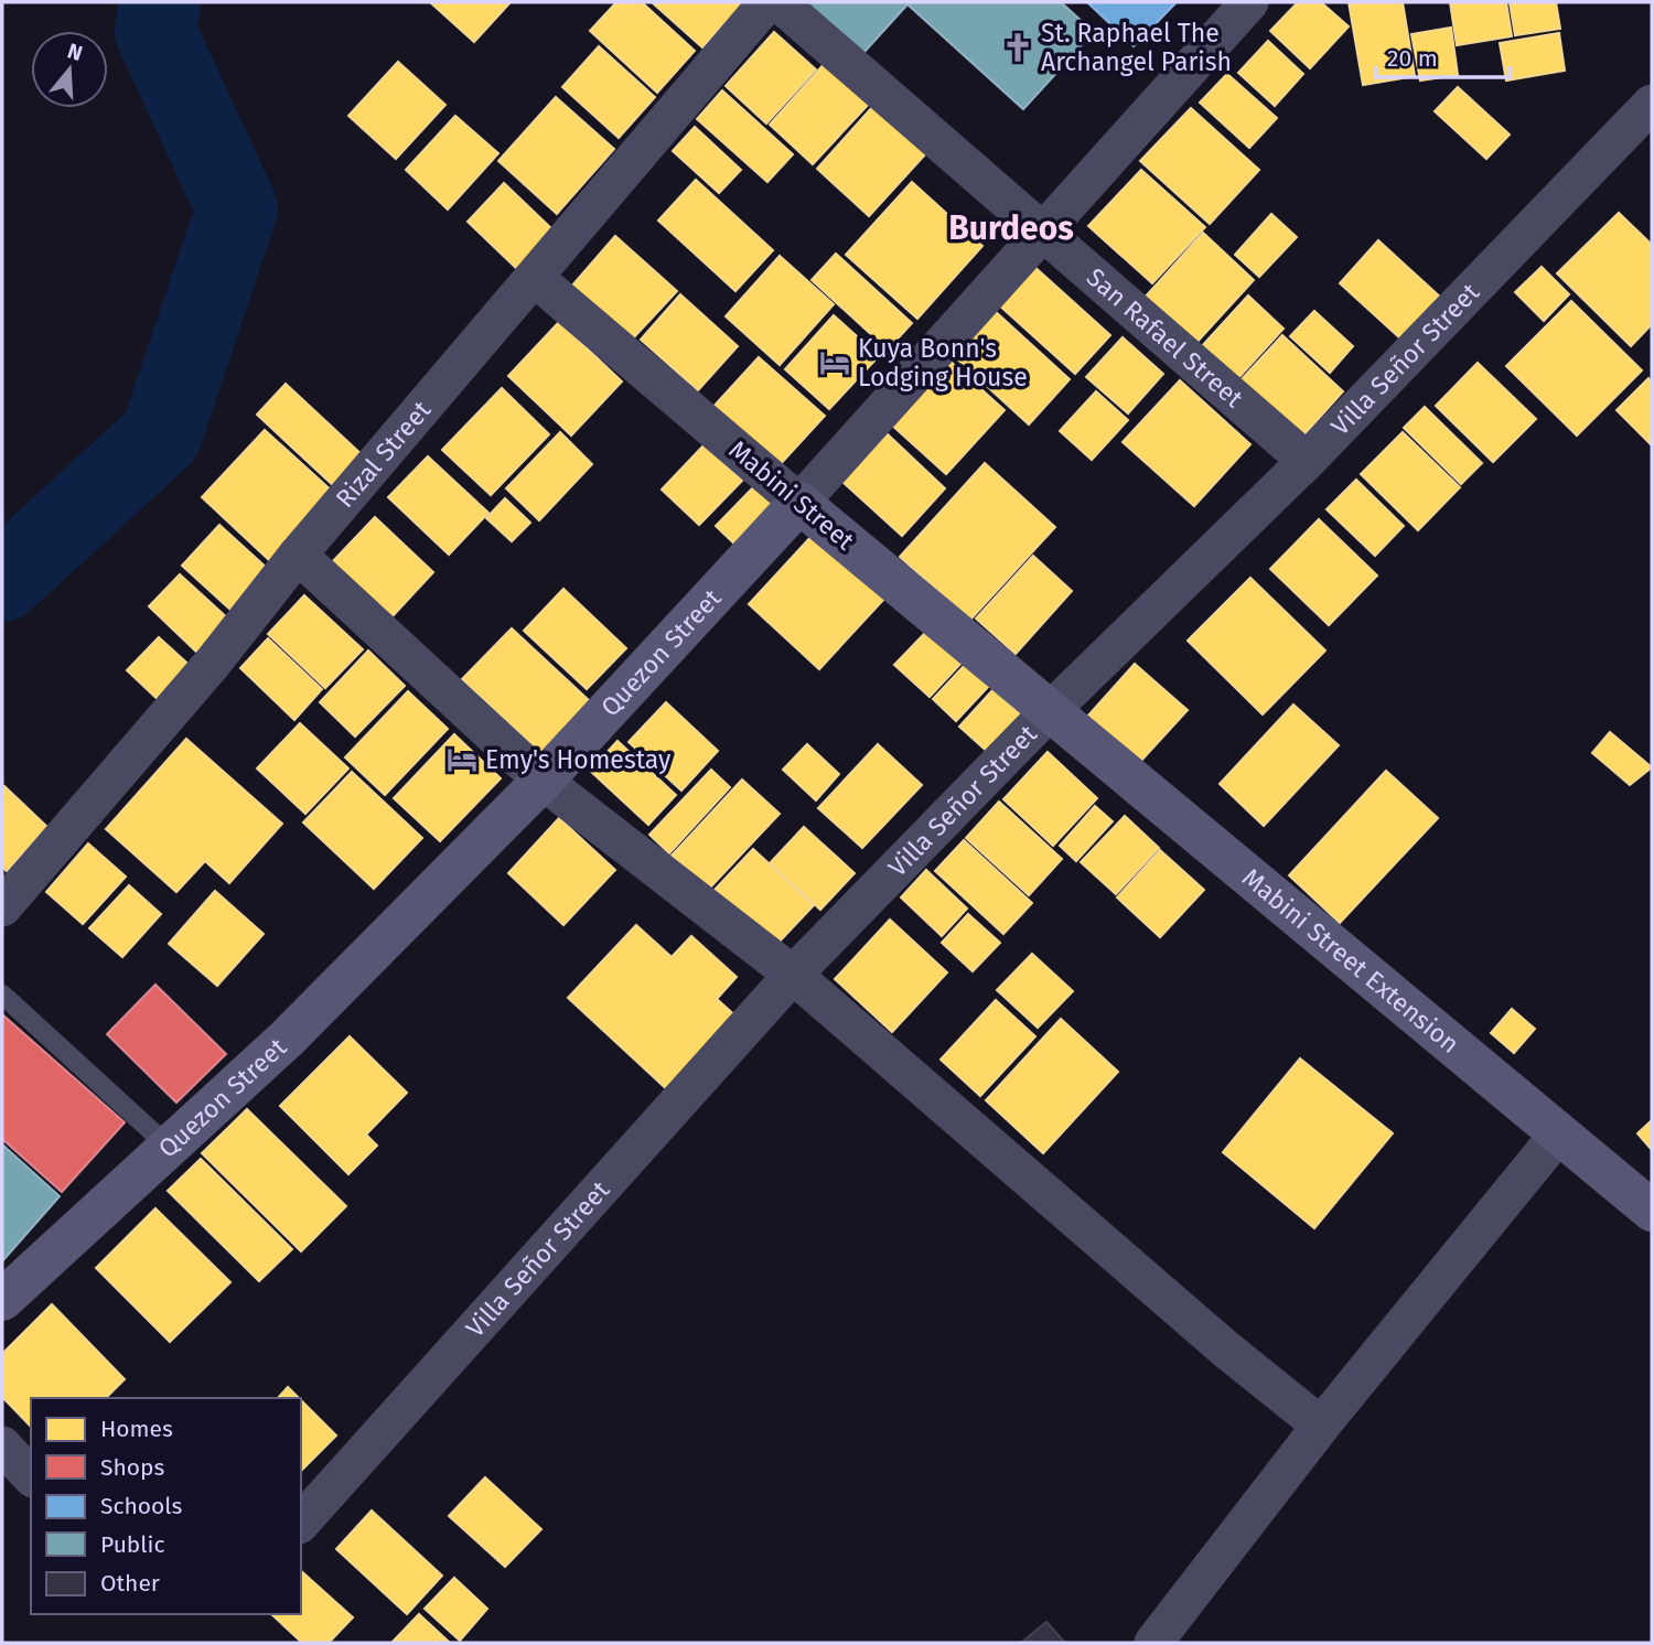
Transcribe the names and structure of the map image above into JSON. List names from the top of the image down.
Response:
{
  "streets": {
    "main road": ["Mabini Street", "Quezon Street", "Mabini Street Extension"],
    "street": ["San Rafael Street", "Villa Señor Street", "Rizal Street"]
  },
  "crossings": [
    ["San Rafael Street", "Villa Señor Street"],
    ["San Rafael Street", "Quezon Street"],
    ["Villa Señor Street", "Mabini Street"],
    ["Villa Señor Street", "Mabini Street Extension"],
    ["Rizal Street", "Mabini Street"],
    ["Mabini Street", "Quezon Street"],
    ["Mabini Street", "Mabini Street Extension"]
  ],
  "districts": ["Burdeos"],
  "places": {
    "church": ["St. Raphael The Archangel Parish"],
    "hotel": ["Kuya Bonn's Lodging House", "Emy's Homestay"]
  },
  "legend": [
    "Homes",
    "Shops",
    "Schools",
    "Public",
    "Other"
  ],
  "scale_bar": "20 m",
  "north": "top"
}
